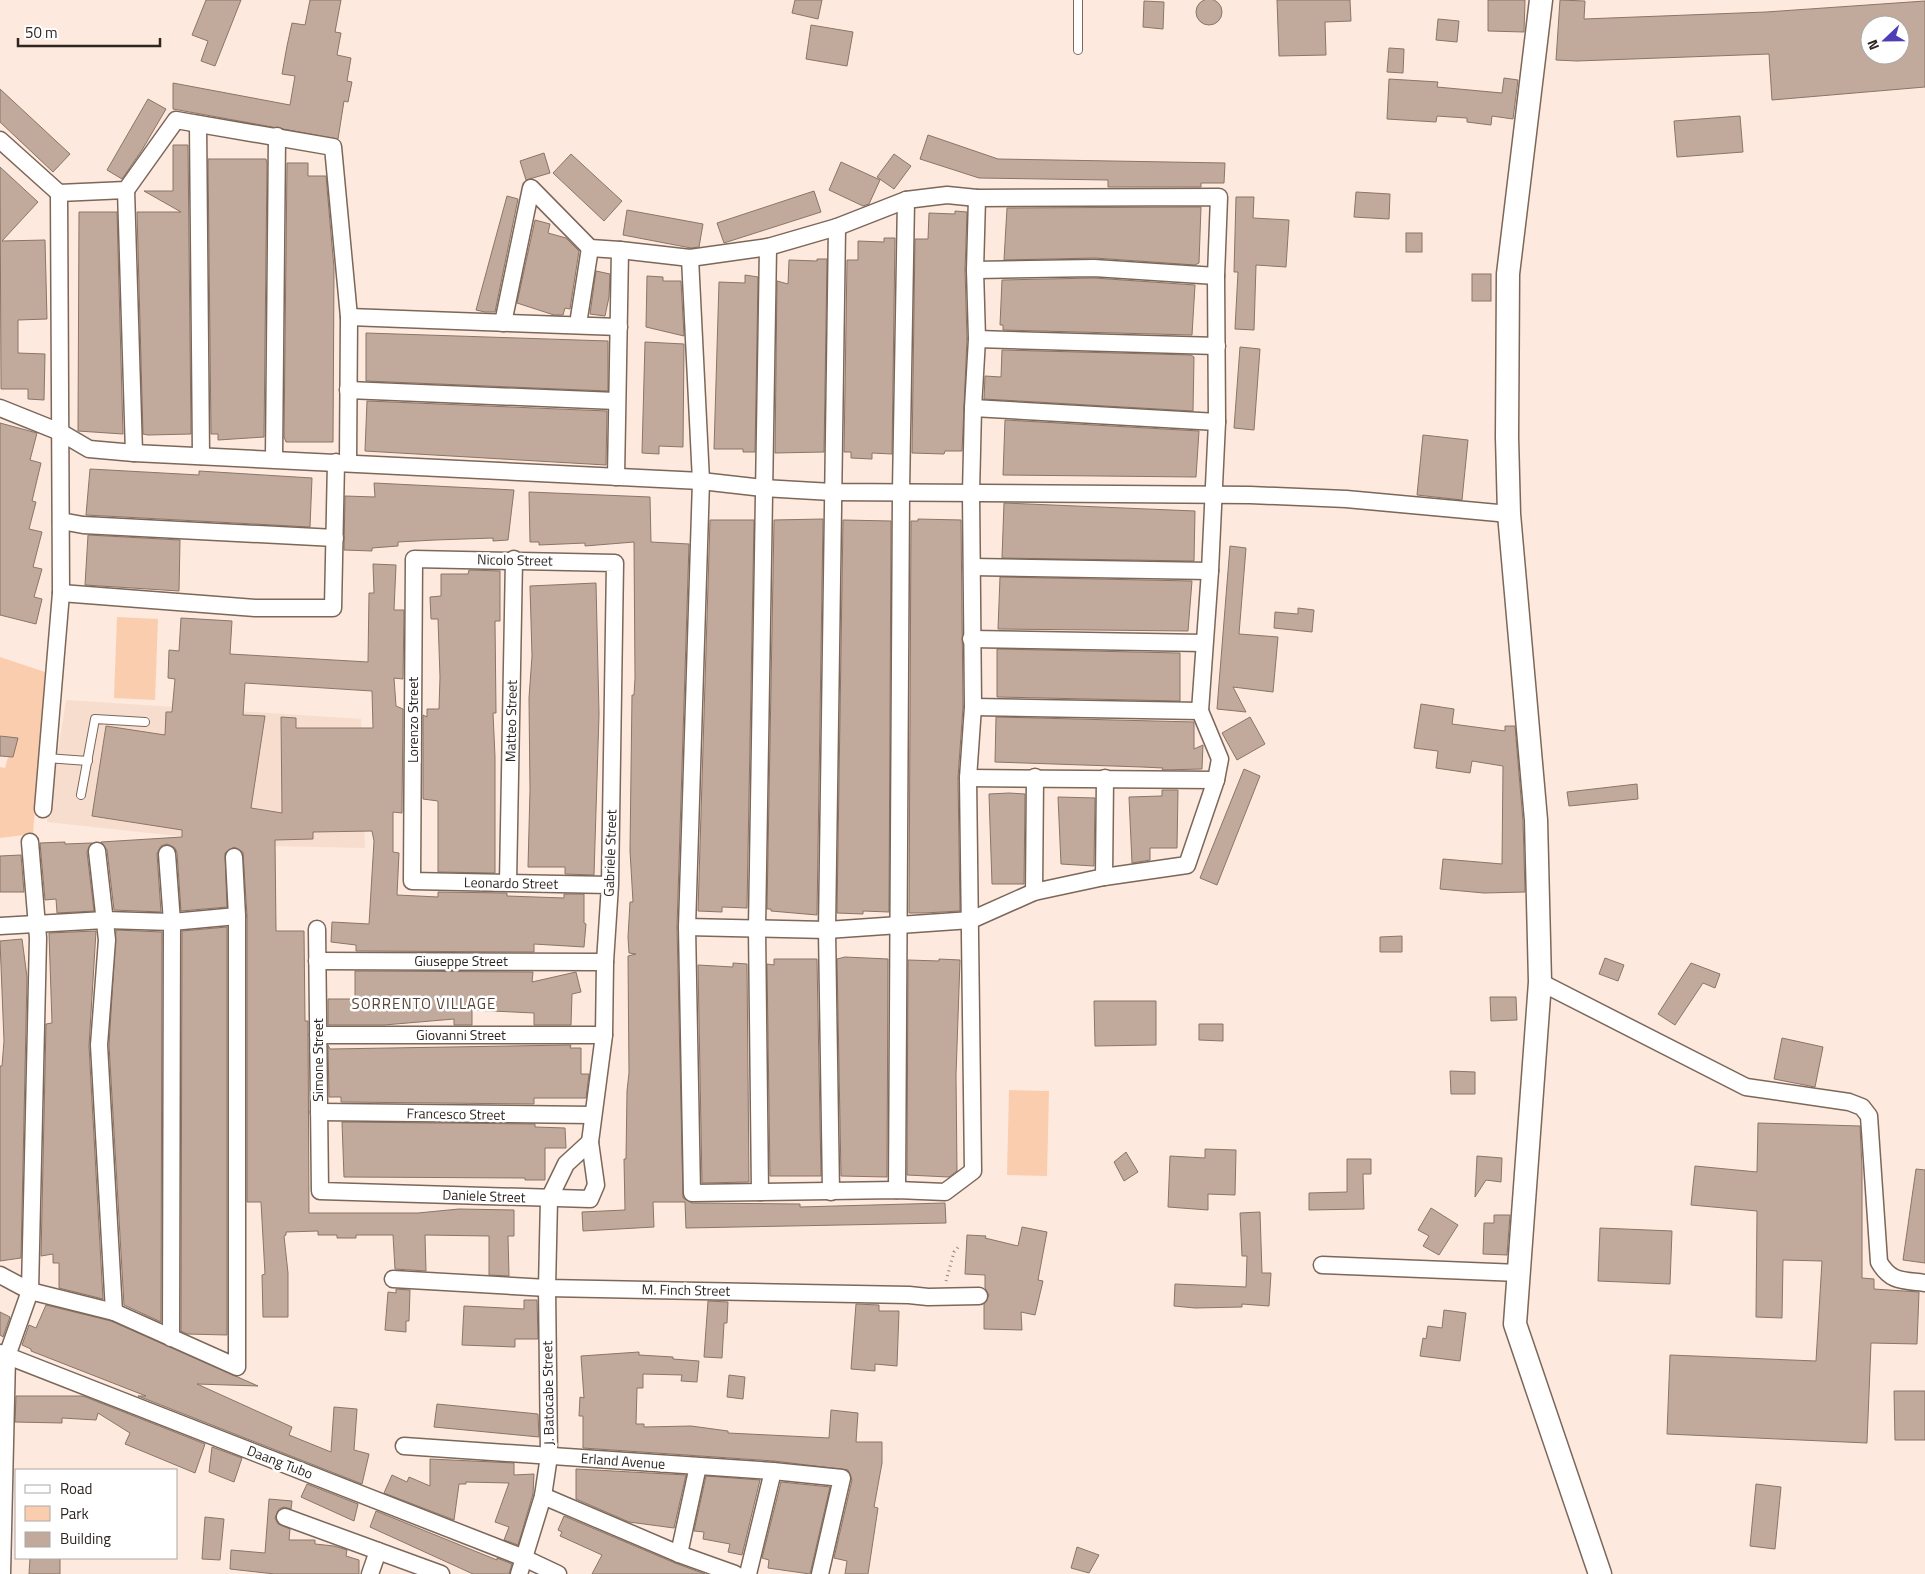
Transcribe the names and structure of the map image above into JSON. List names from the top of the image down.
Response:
{
  "streets": {
    "street": [
      "Nicolo Street",
      "Lorenzo Street",
      "Matteo Street",
      "Gabriele Street",
      "Leonardo Street",
      "Giuseppe Street",
      "Giovanni Street",
      "Simone Street",
      "Francesco Street",
      "Daniele Street",
      "M. Finch Street",
      "J. Batocabe Street",
      "Erland Avenue",
      "Daang Tubo"
    ]
  },
  "crossings": [
    ["Nicolo Street", "Lorenzo Street"],
    ["Nicolo Street", "Matteo Street"],
    ["Nicolo Street", "Gabriele Street"],
    ["Lorenzo Street", "Leonardo Street"],
    ["Matteo Street", "Leonardo Street"],
    ["Gabriele Street", "Leonardo Street"],
    ["Gabriele Street", "Giuseppe Street"],
    ["Gabriele Street", "Giovanni Street"],
    ["Gabriele Street", "Francesco Street"],
    ["Gabriele Street", "Daniele Street"],
    ["Giuseppe Street", "Simone Street"],
    ["Giovanni Street", "Simone Street"],
    ["Simone Street", "Francesco Street"],
    ["Simone Street", "Daniele Street"],
    ["Daniele Street", "J. Batocabe Street"],
    ["M. Finch Street", "J. Batocabe Street"],
    ["J. Batocabe Street", "Erland Avenue"],
    ["J. Batocabe Street", "Daang Tubo"]
  ],
  "districts": ["SORRENTO VILLAGE"],
  "legend": ["Road", "Park", "Building"],
  "scale_bar": "50 m",
  "north": "left"
}
